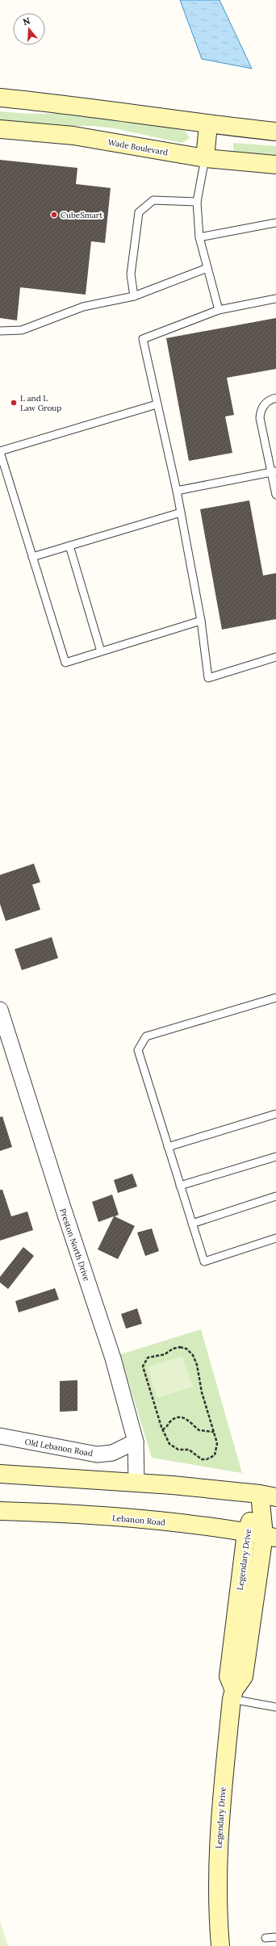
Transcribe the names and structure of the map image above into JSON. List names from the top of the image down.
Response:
{
  "streets": {
    "street": [
      "Wade Boulevard",
      "Preston North Drive",
      "Old Lebanon Road",
      "Lebanon Road",
      "Legendary Drive"
    ]
  },
  "crossings": [
    ["Preston North Drive", "Old Lebanon Road"],
    ["Lebanon Road", "Legendary Drive"]
  ],
  "places": ["CubeSmart", "L and L Law Group"],
  "north": "top"
}
